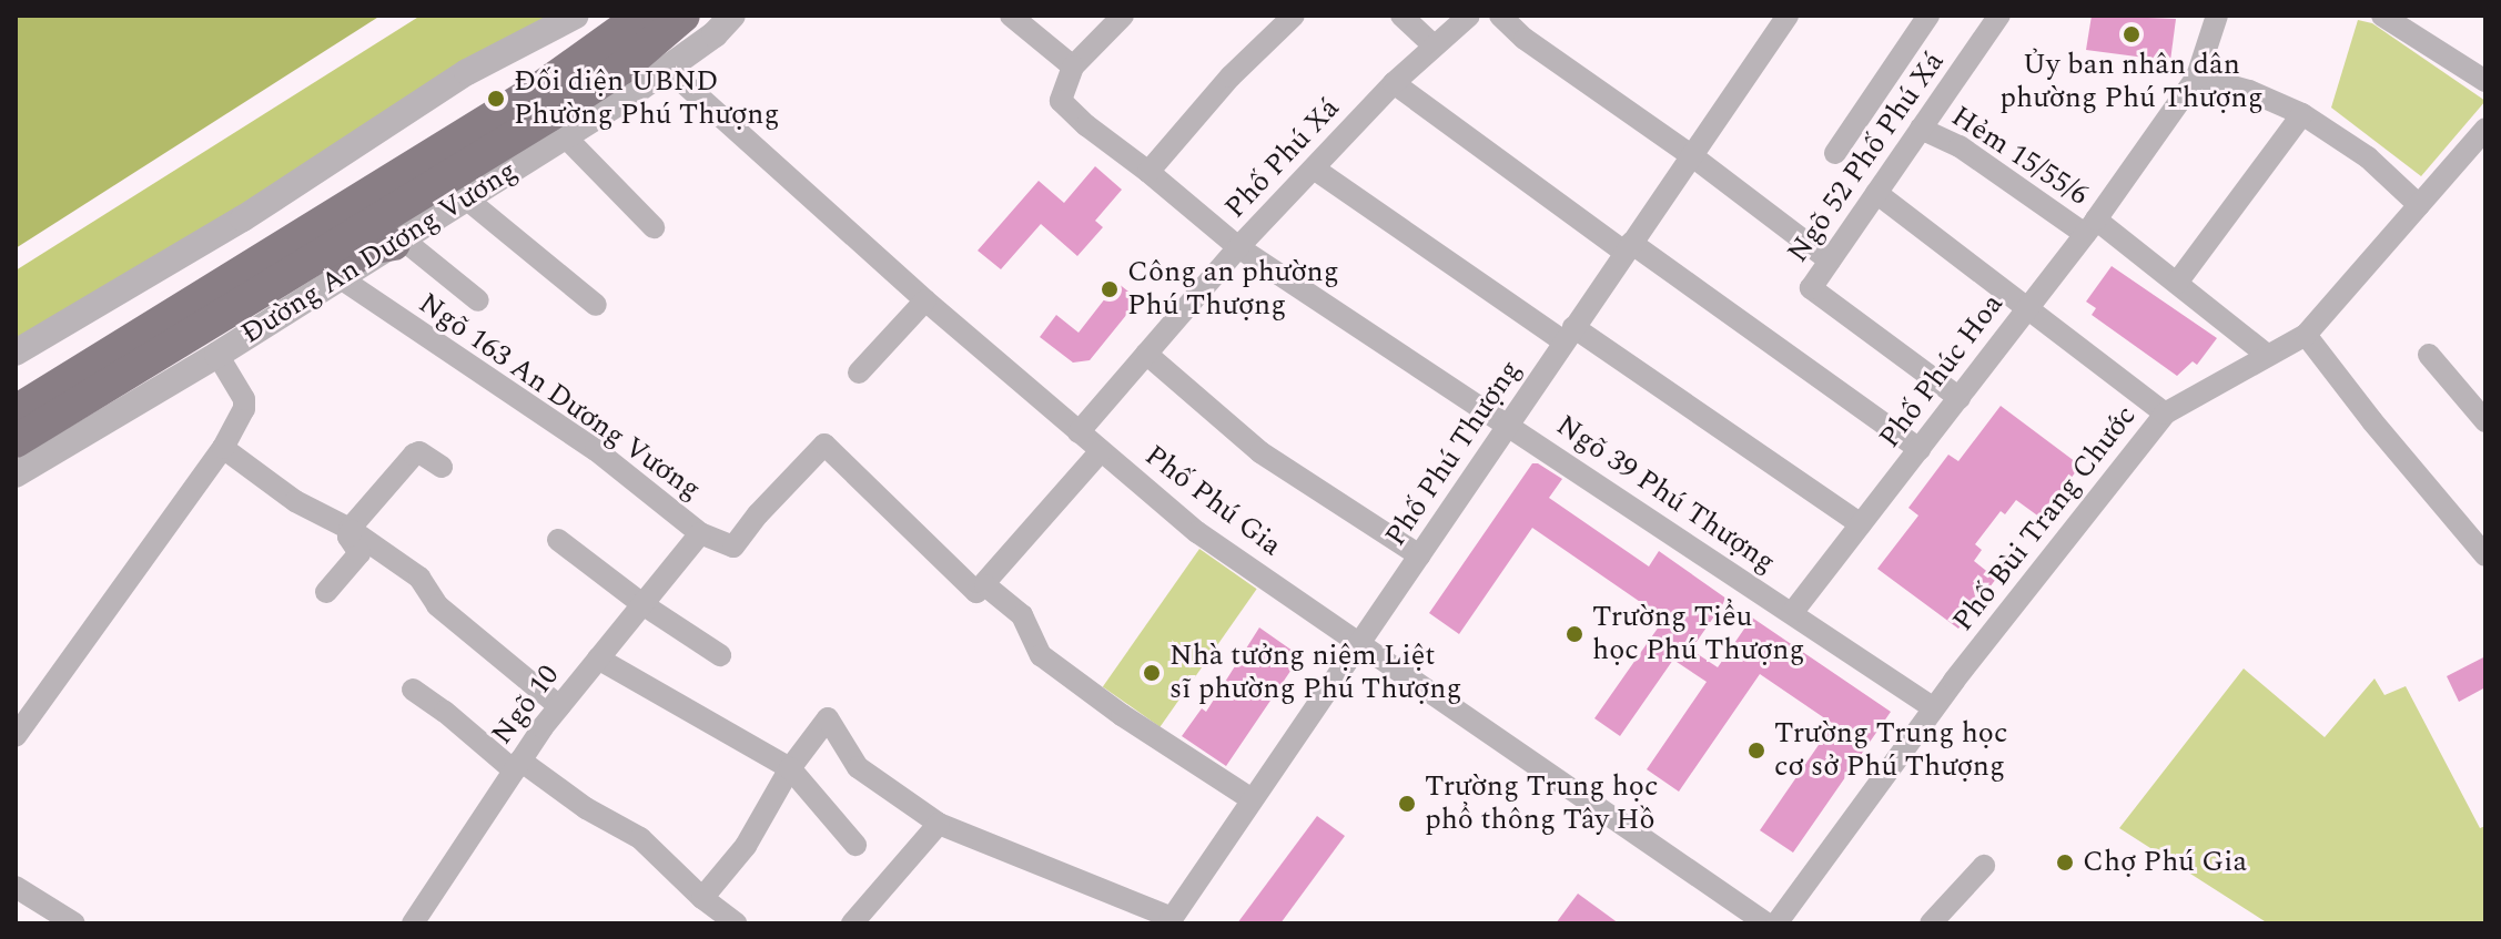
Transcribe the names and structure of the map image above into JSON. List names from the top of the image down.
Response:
{
  "streets": {
    "main road": ["Đường An Dương Vương"],
    "street": [
      "Hẻm 15/55/6",
      "Ngõ 52 Phố Phú Xá",
      "Phố Phú Xá",
      "Phố Phúc Hoa",
      "Ngõ 163 An Dương Vương",
      "Phố Phú Thượng",
      "Ngõ 39 Phú Thượng",
      "Phố Phú Gia",
      "Phố Bùi Trang Chước",
      "Ngõ 10"
    ]
  },
  "crossings": [
    ["Hẻm 15/55/6", "Ngõ 52 Phố Phú Xá"],
    ["Hẻm 15/55/6", "Phố Phúc Hoa"],
    ["Hẻm 15/55/6", "Phố Bùi Trang Chước"],
    ["Ngõ 52 Phố Phú Xá", "Phố Phúc Hoa"],
    ["Phố Phú Xá", "Ngõ 39 Phú Thượng"],
    ["Phố Phú Xá", "Phố Phú Gia"],
    ["Đường An Dương Vương", "Ngõ 163 An Dương Vương"],
    ["Đường An Dương Vương", "Phố Phú Gia"],
    ["Phố Phúc Hoa", "Ngõ 39 Phú Thượng"],
    ["Ngõ 163 An Dương Vương", "Ngõ 10"],
    ["Phố Phú Thượng", "Ngõ 39 Phú Thượng"],
    ["Phố Phú Thượng", "Phố Phú Gia"]
  ],
  "places": [
    "Ủy ban nhân dân phường Phú Thượng",
    "Đối diện UBND Phường Phú Thượng",
    "Công an phường Phú Thượng",
    "Trường Tiểu học Phú Thượng",
    "Nhà tưởng niệm Liệt sĩ phường Phú Thượng",
    "Trường Trung học cơ sở Phú Thượng",
    "Trường Trung học phổ thông Tây Hồ",
    "Chợ Phú Gia"
  ]
}
